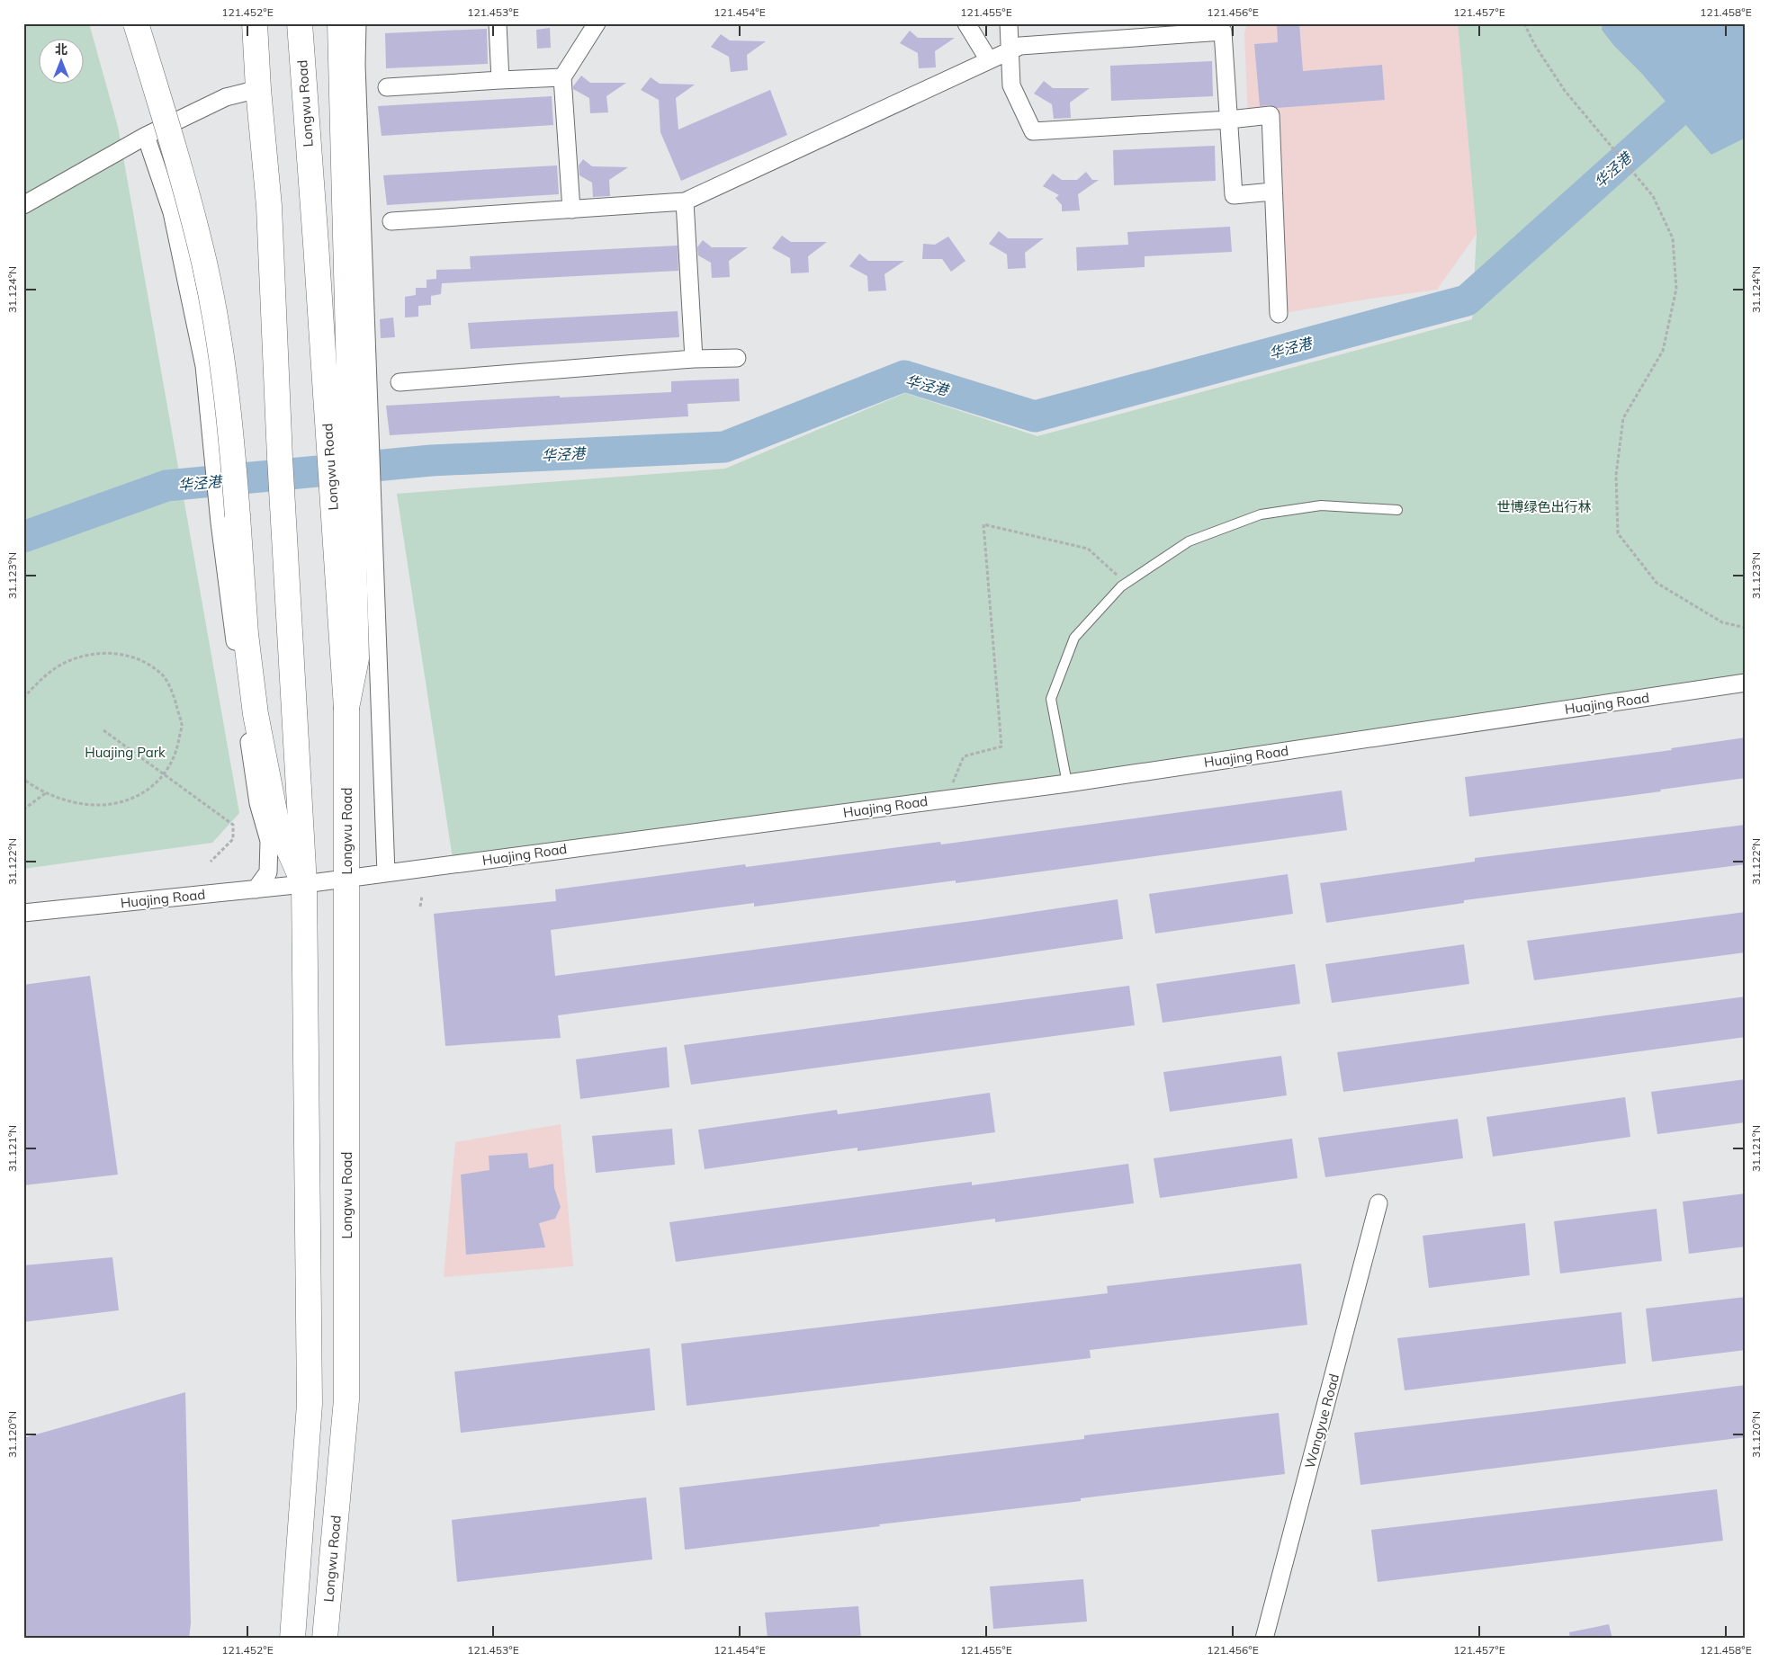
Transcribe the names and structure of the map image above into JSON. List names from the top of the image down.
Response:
{
  "streets": {
    "main road": ["Longwu Road"],
    "street": ["Huajing Road", "Wangyue Road"]
  },
  "crossings": [
    ["Longwu Road", "Huajing Road"]
  ],
  "water": ["华泾港"],
  "parks": ["世博绿色出行林", "Huajing Park"],
  "north": "top",
  "coordinates": [
    "121.452°E",
    "121.453°E",
    "121.454°E",
    "121.455°E",
    "121.456°E",
    "121.457°E",
    "121.458°E",
    "31.124°N",
    "31.123°N",
    "31.122°N",
    "31.121°N",
    "31.120°N"
  ]
}
